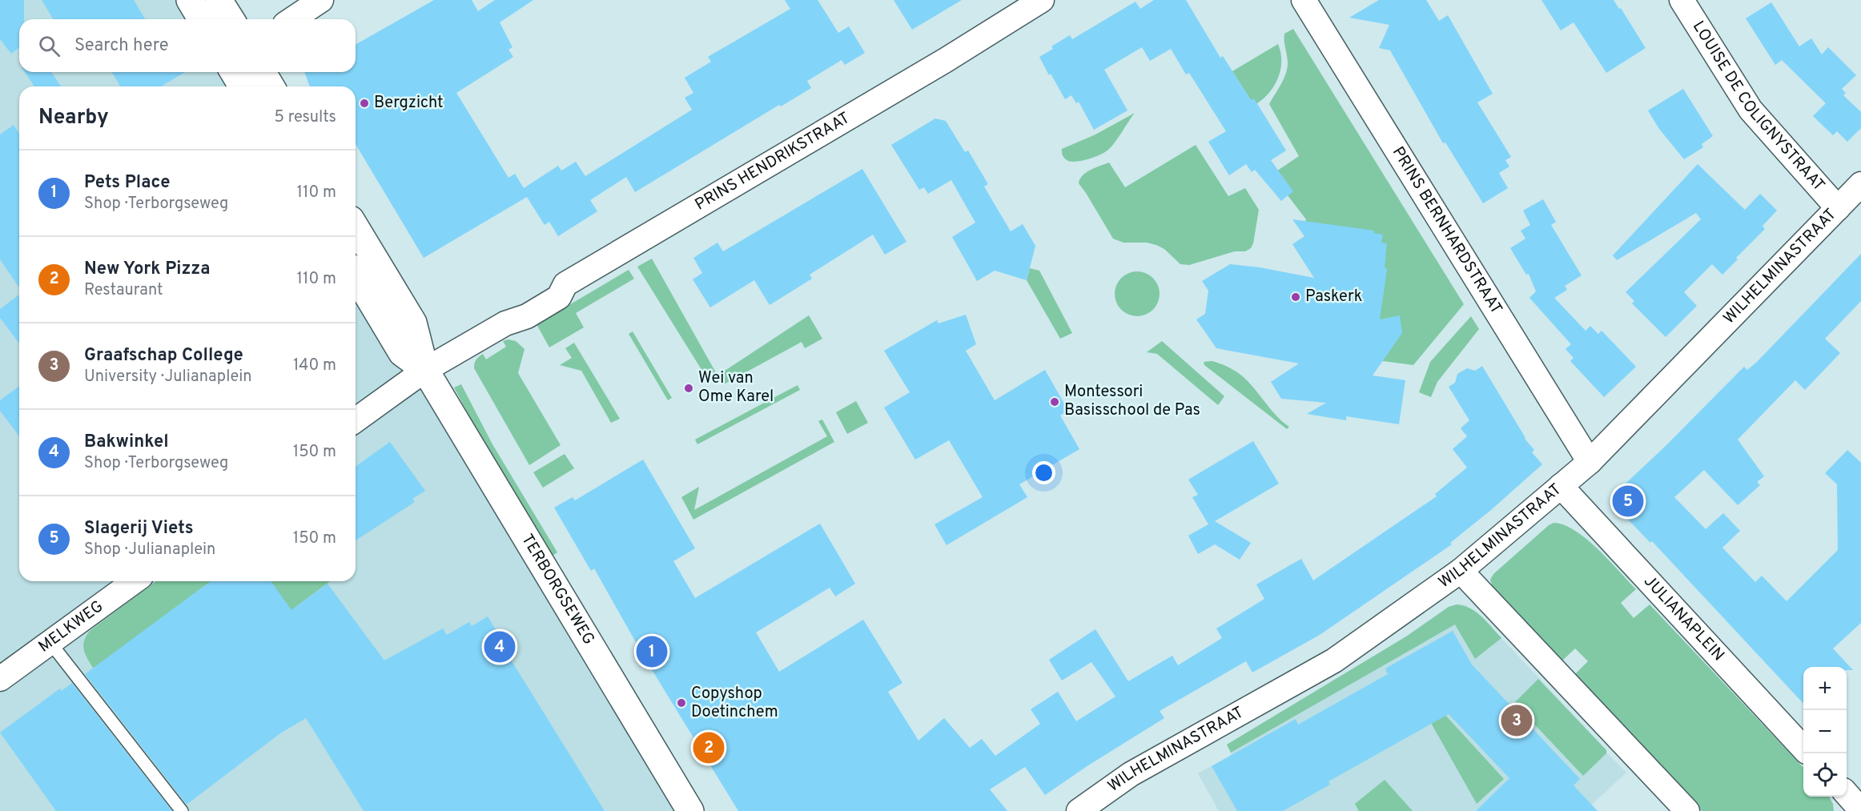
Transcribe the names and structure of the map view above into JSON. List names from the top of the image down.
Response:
{
  "streets": {
    "main road": ["TERBORGSEWEG"],
    "street": [
      "LOUISE DE COLIGNYSTRAAT",
      "PRINS HENDRIKSTRAAT",
      "PRINS BERNHARDSTRAAT",
      "WILHELMINASTRAAT",
      "JULIANAPLEIN",
      "MELKWEG"
    ]
  },
  "crossings": [
    ["LOUISE DE COLIGNYSTRAAT", "WILHELMINASTRAAT"],
    ["PRINS HENDRIKSTRAAT", "TERBORGSEWEG"],
    ["PRINS BERNHARDSTRAAT", "WILHELMINASTRAAT"],
    ["WILHELMINASTRAAT", "JULIANAPLEIN"]
  ],
  "places": [
    "Bergzicht",
    "Paskerk",
    "Wei van Ome Karel",
    "Montessori Basisschool de Pas",
    "Copyshop Doetinchem"
  ],
  "page": {
    "search": "Search here",
    "heading": ["Nearby", "5 results"],
    "list": [
      {
        "mark": "1",
        "name": "Pets Place",
        "note": "Shop · Terborgseweg",
        "value": "110 m"
      },
      {
        "mark": "2",
        "name": "New York Pizza",
        "note": "Restaurant",
        "value": "110 m"
      },
      {
        "mark": "3",
        "name": "Graafschap College",
        "note": "University · Julianaplein",
        "value": "140 m"
      },
      {
        "mark": "4",
        "name": "Bakwinkel",
        "note": "Shop · Terborgseweg",
        "value": "150 m"
      },
      {
        "mark": "5",
        "name": "Slagerij Viets",
        "note": "Shop · Julianaplein",
        "value": "150 m"
      }
    ],
    "pins": [
      "5",
      "4",
      "1",
      "3",
      "2"
    ],
    "map_buttons": ["+", "−"]
  }
}
